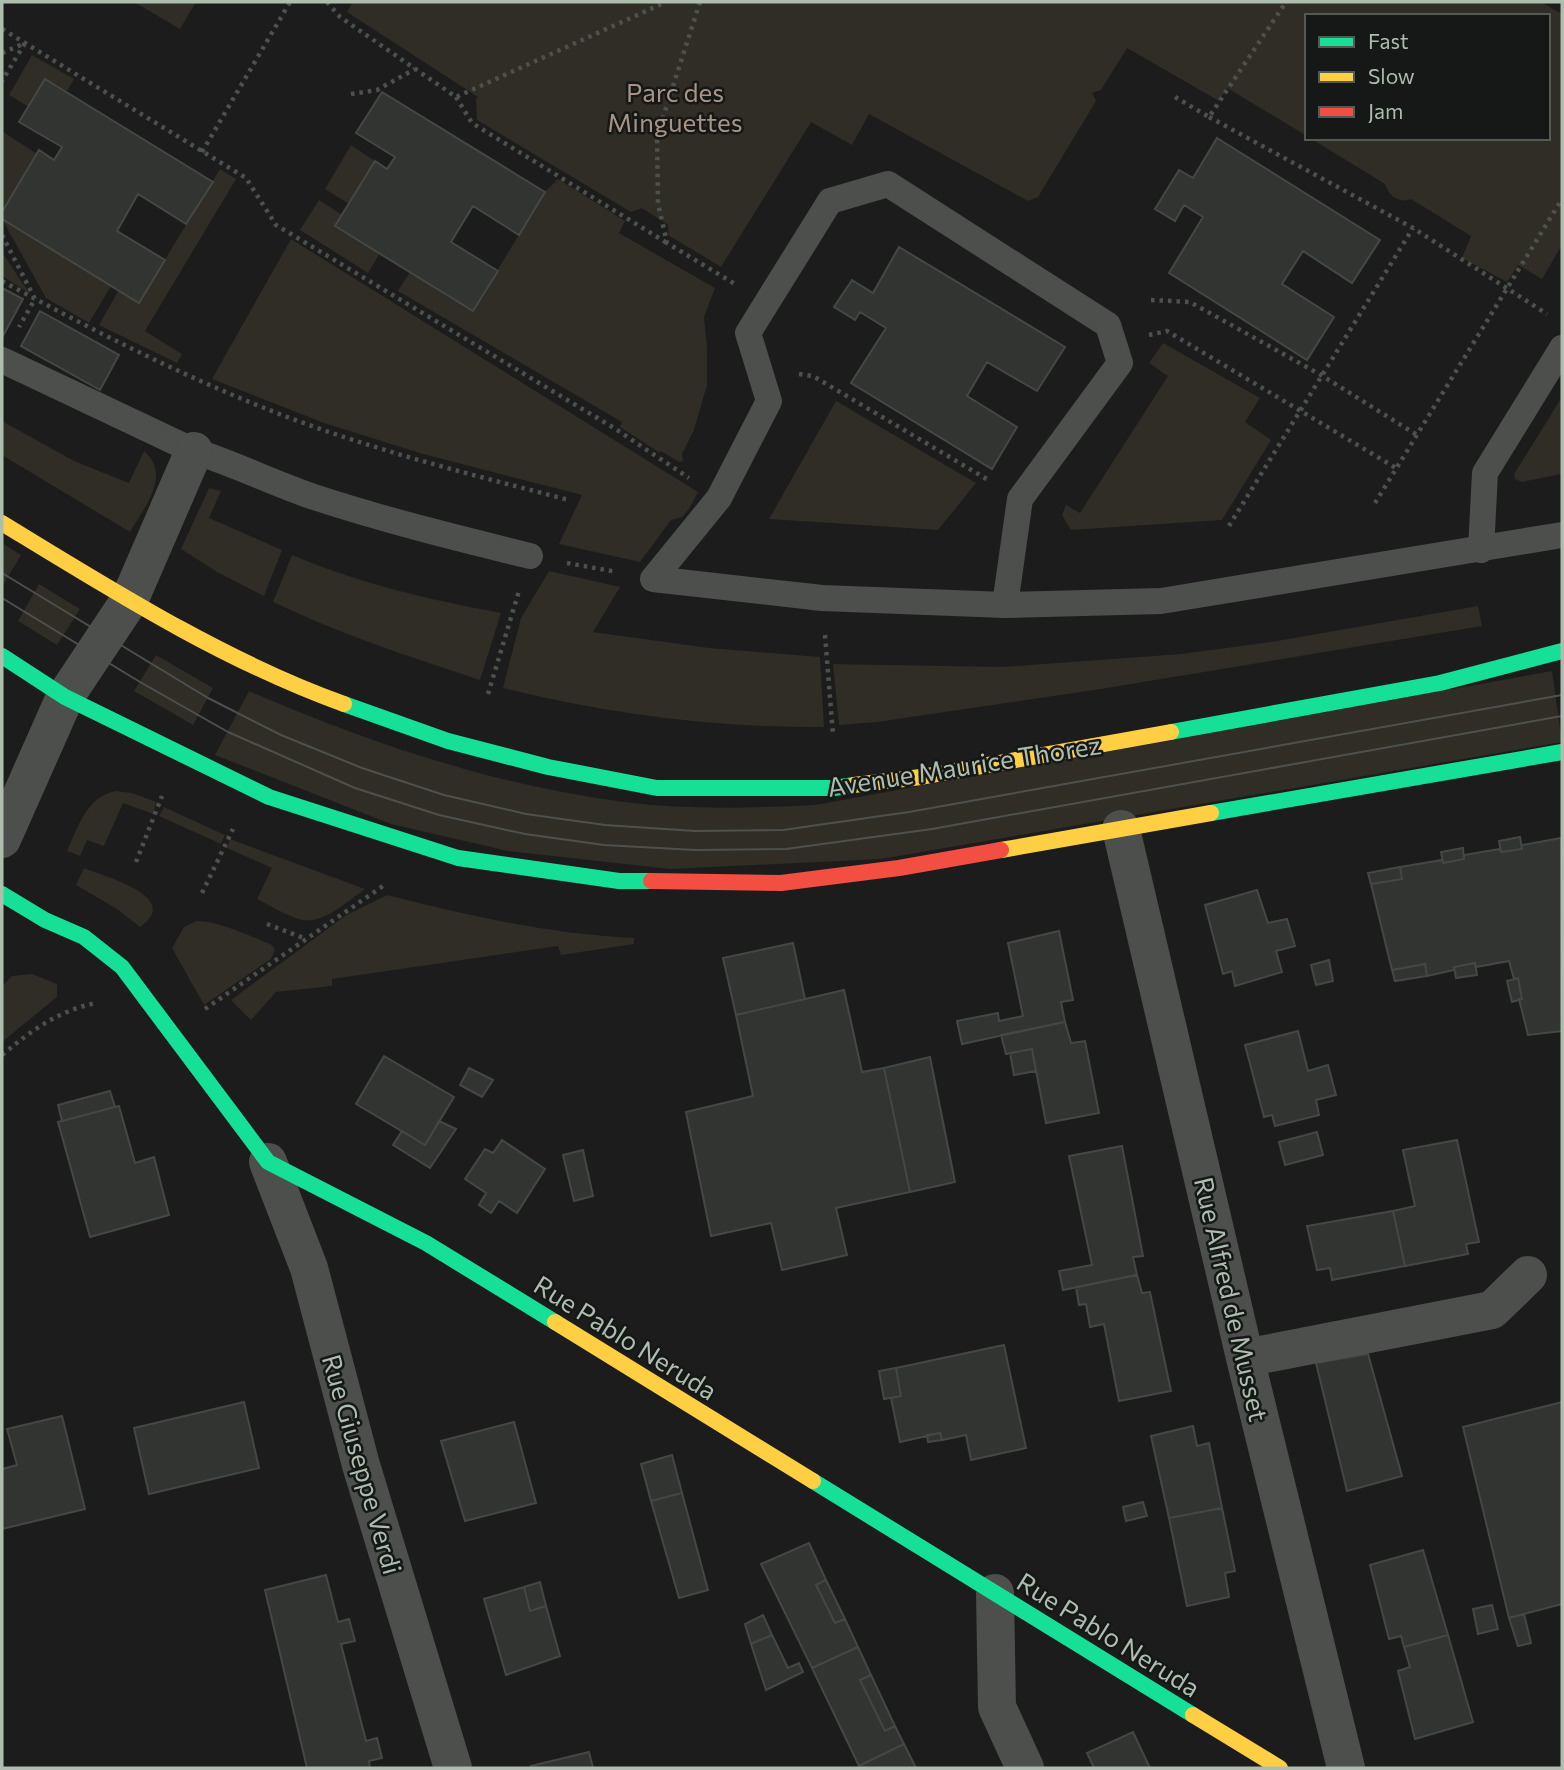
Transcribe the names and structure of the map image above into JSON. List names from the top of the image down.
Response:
{
  "streets": {
    "street": [
      "Avenue Maurice Thorez",
      "Rue Alfred de Musset",
      "Rue Pablo Neruda",
      "Rue Giuseppe Verdi"
    ]
  },
  "crossings": [
    ["Rue Pablo Neruda", "Rue Giuseppe Verdi"]
  ],
  "parks": ["Parc des Minguettes"],
  "legend": ["Fast", "Slow", "Jam"]
}
